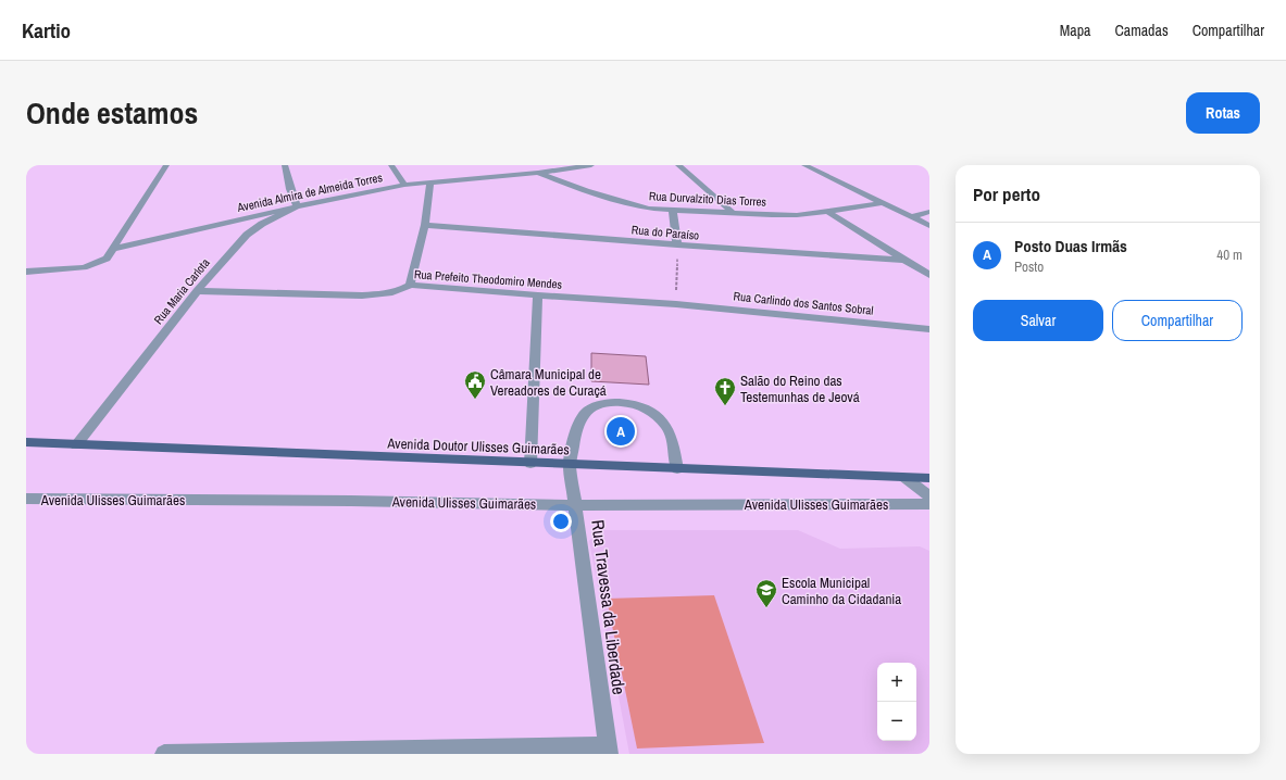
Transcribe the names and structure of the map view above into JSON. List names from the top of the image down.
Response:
{
  "streets": {
    "main road": ["Avenida Doutor Ulisses Guimarães"],
    "street": [
      "Avenida Almira de Almeida Torres",
      "Rua Durvalzito Dias Torres",
      "Rua do Paraíso",
      "Rua Prefeito Theodomiro Mendes",
      "Rua Maria Carlota",
      "Rua Carlindo dos Santos Sobral",
      "Avenida Ulisses Guimarães",
      "Rua Travessa da Liberdade"
    ]
  },
  "crossings": [
    ["Avenida Almira de Almeida Torres", "Rua Durvalzito Dias Torres"],
    ["Avenida Almira de Almeida Torres", "Rua Maria Carlota"],
    ["Rua Prefeito Theodomiro Mendes", "Rua Maria Carlota"],
    ["Rua Prefeito Theodomiro Mendes", "Rua Carlindo dos Santos Sobral"],
    ["Rua Maria Carlota", "Avenida Doutor Ulisses Guimarães"],
    ["Avenida Doutor Ulisses Guimarães", "Rua Travessa da Liberdade"],
    ["Avenida Ulisses Guimarães", "Rua Travessa da Liberdade"]
  ],
  "places": {
    "public building": ["Câmara Municipal de Vereadores de Curaçá"],
    "church": ["Salão do Reino das Testemunhas de Jeová"],
    "school or university": ["Escola Municipal Caminho da Cidadania"]
  },
  "page": {
    "header": "Kartio",
    "nav": ["Mapa", "Camadas", "Compartilhar"],
    "title": "Onde estamos",
    "buttons": [
      "Rotas",
      ["Salvar", "Compartilhar"]
    ],
    "heading": "Por perto",
    "list": [
      {
        "mark": "A",
        "name": "Posto Duas Irmãs",
        "note": "Posto",
        "value": "40 m"
      }
    ],
    "pins": "A",
    "map_buttons": ["+", "−"]
  }
}
